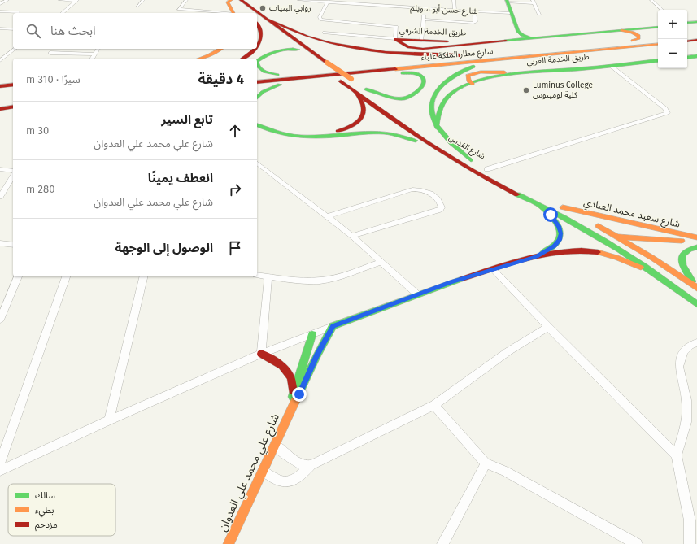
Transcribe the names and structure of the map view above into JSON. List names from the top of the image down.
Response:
{
  "streets": {
    "main road": [
      "طريق الخدمة الشرقي",
      "شارع مطار الملكة علياء",
      "طريق الخدمة الغربي",
      "شارع القدس",
      "شارع سعيد محمد العبادي",
      "شارع علي محمد علي العدوان"
    ],
    "street": ["شارع حسن أبو سويلم"]
  },
  "crossings": [
    ["طريق الخدمة الشرقي", "شارع مطار الملكة علياء"]
  ],
  "places": ["روابي البنيات", "Luminus College كلية لومينوس"],
  "legend": ["سالك", "بطيء", "مزدحم"],
  "page": {
    "map_buttons": ["+", "−"],
    "search": "ابحث هنا",
    "heading": ["4 دقيقة", "سيرًا · 310 m"],
    "list": [
      ["تابع السير", "شارع علي محمد علي العدوان", "30 m"],
      ["انعطف يمينًا", "شارع علي محمد علي العدوان", "280 m"],
      "الوصول إلى الوجهة"
    ]
  }
}
